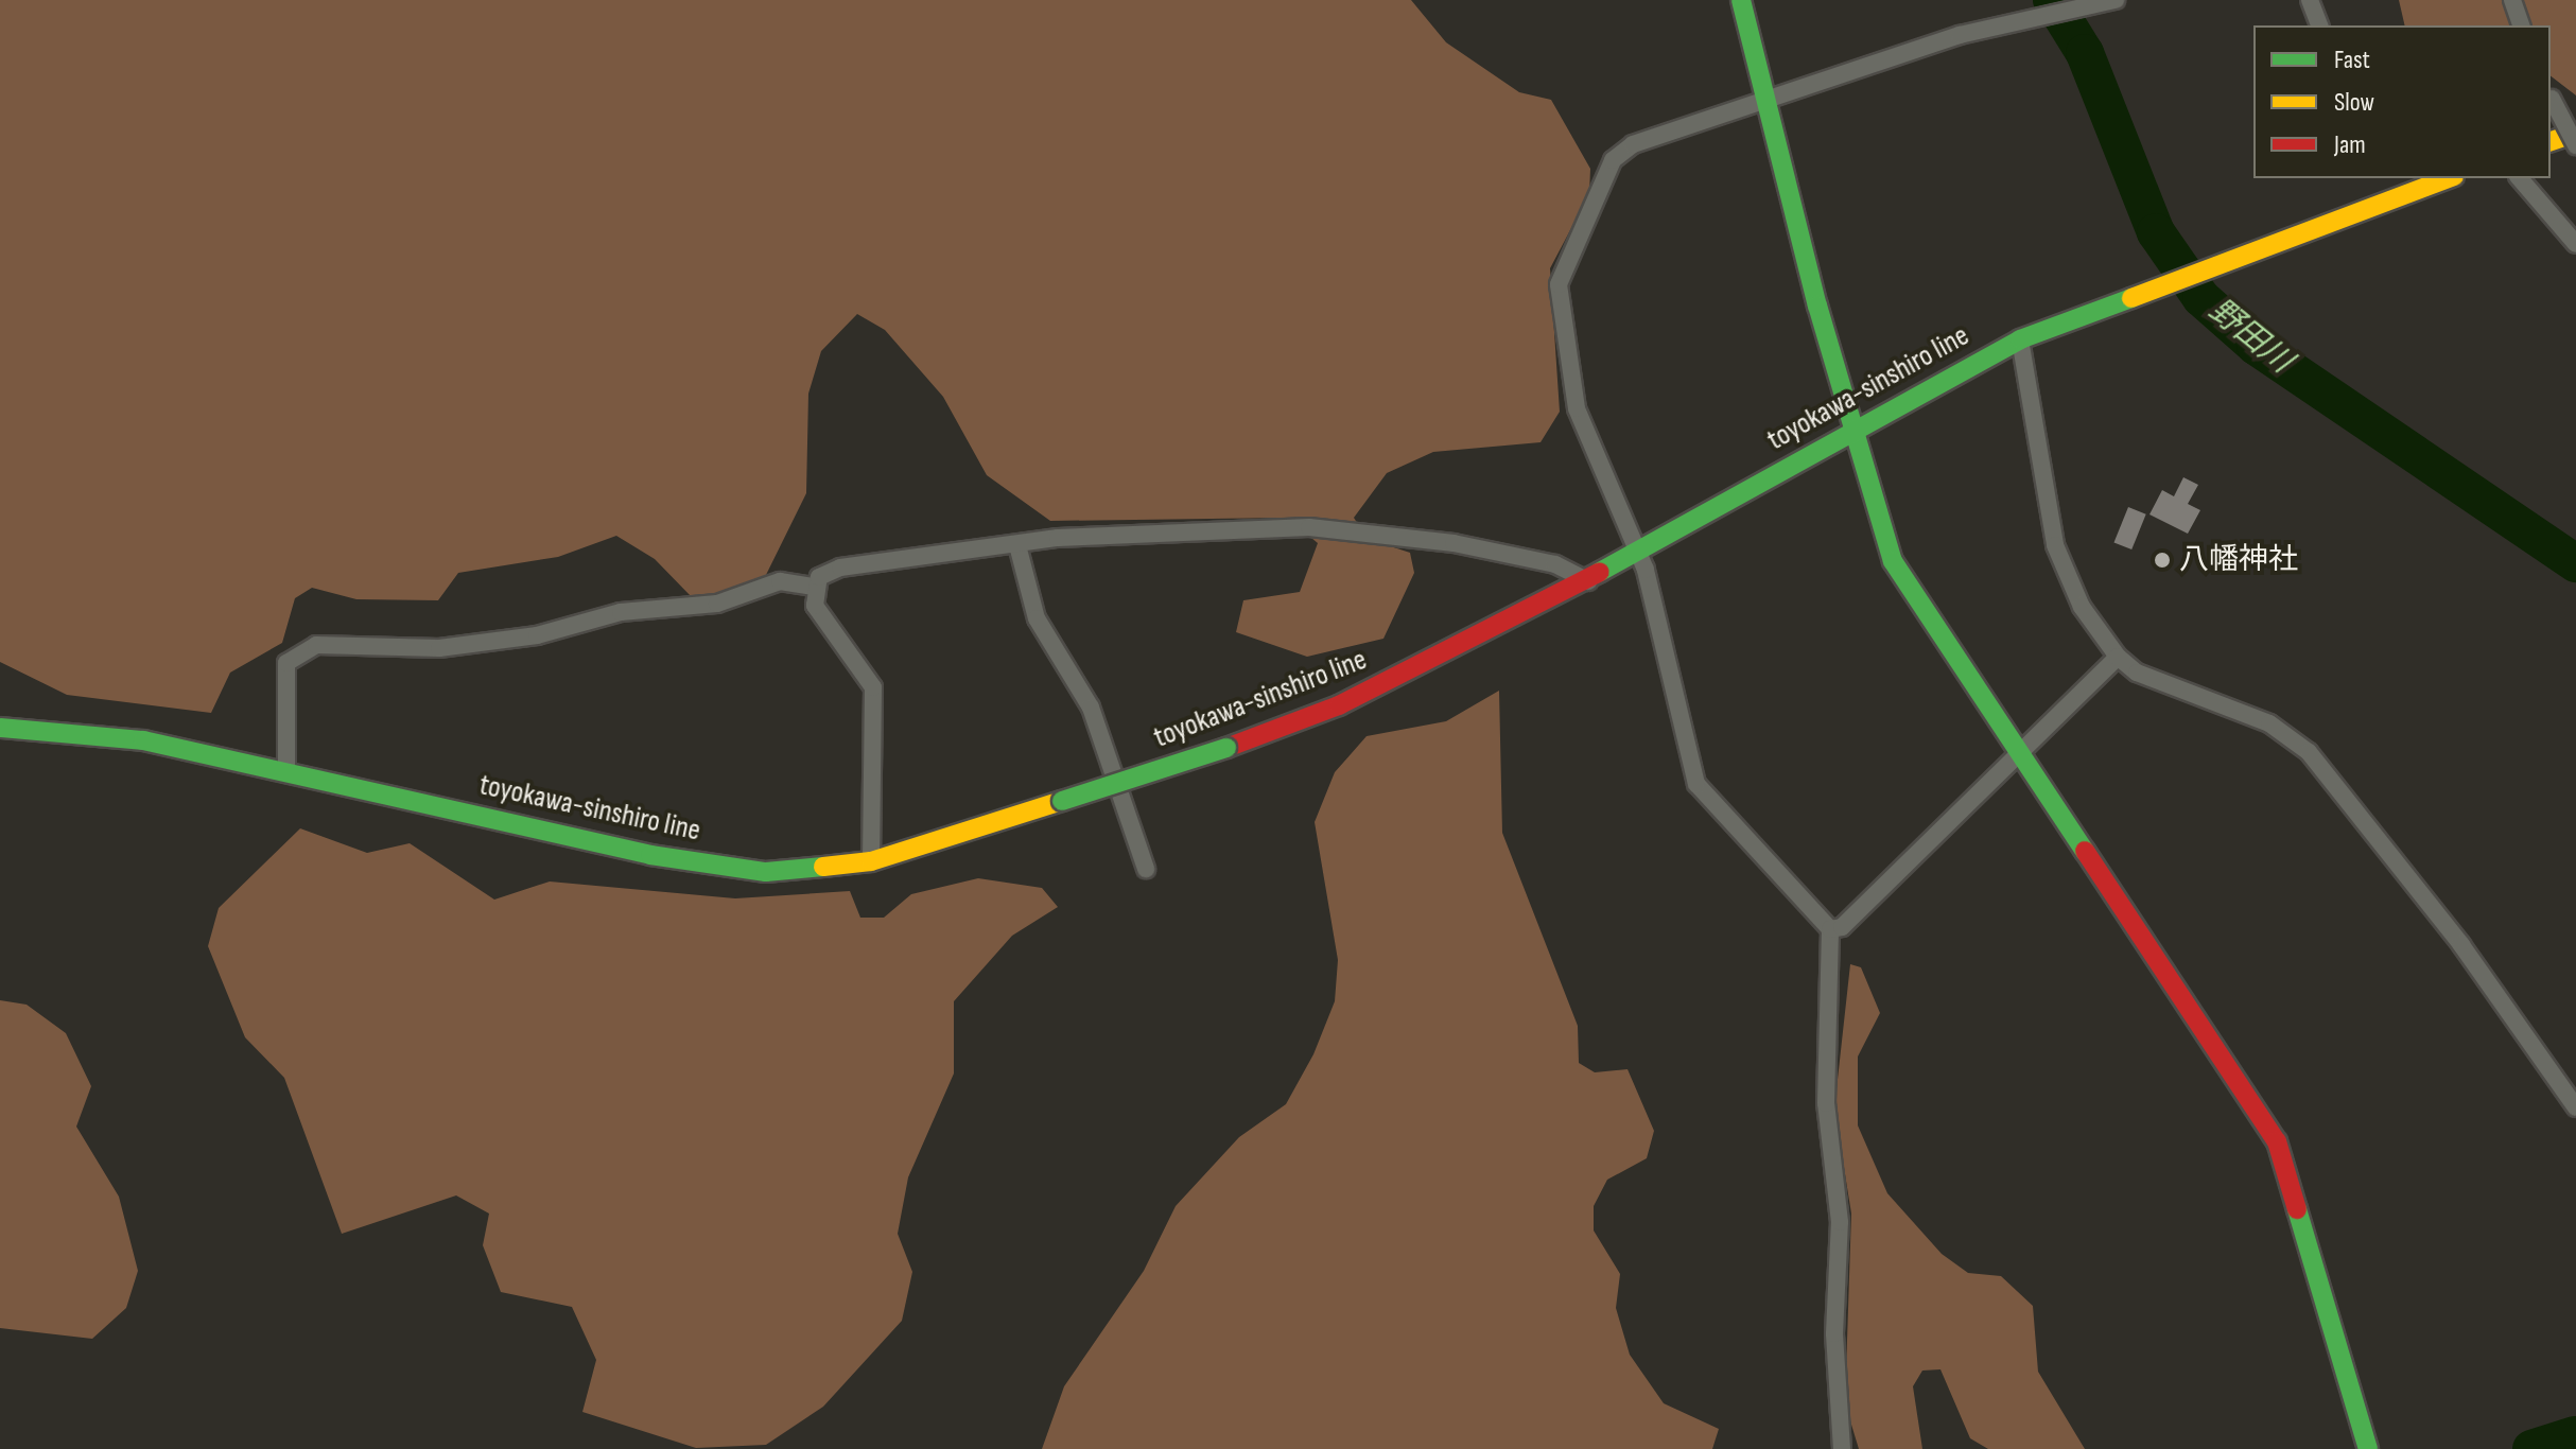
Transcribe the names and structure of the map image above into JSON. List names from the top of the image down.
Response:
{
  "streets": {
    "main road": ["toyokawa-sinshiro line"]
  },
  "water": ["野田川"],
  "places": ["八幡神社"],
  "legend": ["Fast", "Slow", "Jam"]
}
